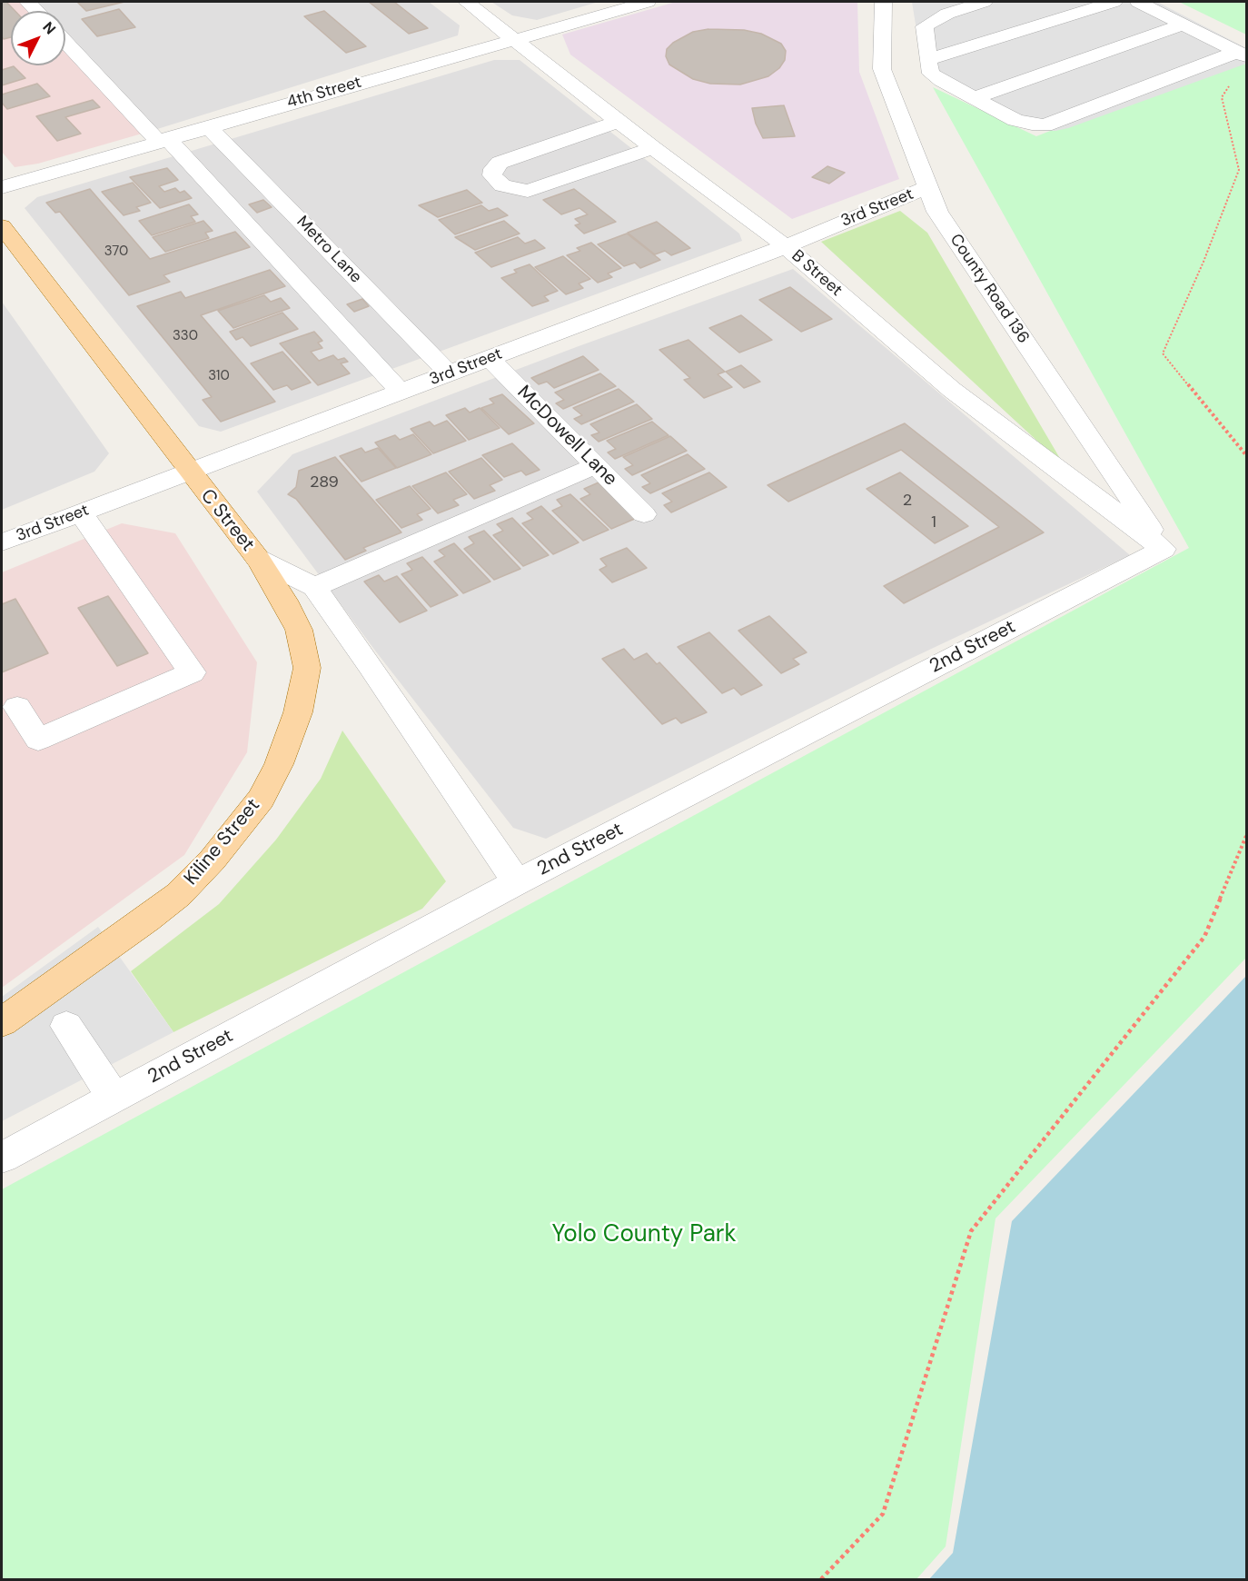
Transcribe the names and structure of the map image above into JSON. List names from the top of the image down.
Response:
{
  "streets": {
    "main road": ["C Street", "Kiline Street"],
    "street": [
      "4th Street",
      "3rd Street",
      "Metro Lane",
      "B Street",
      "County Road 136",
      "McDowell Lane",
      "2nd Street"
    ]
  },
  "crossings": [
    ["4th Street", "Metro Lane"],
    ["4th Street", "B Street"],
    ["3rd Street", "Metro Lane"],
    ["3rd Street", "B Street"],
    ["3rd Street", "County Road 136"],
    ["3rd Street", "McDowell Lane"],
    ["3rd Street", "C Street"],
    ["B Street", "County Road 136"],
    ["B Street", "2nd Street"],
    ["County Road 136", "2nd Street"],
    ["C Street", "2nd Street"],
    ["C Street", "Kiline Street"]
  ],
  "parks": ["Yolo County Park"],
  "house_numbers": [
    "370",
    "330",
    "310",
    "289",
    "2",
    "1"
  ],
  "north": "top right"
}
